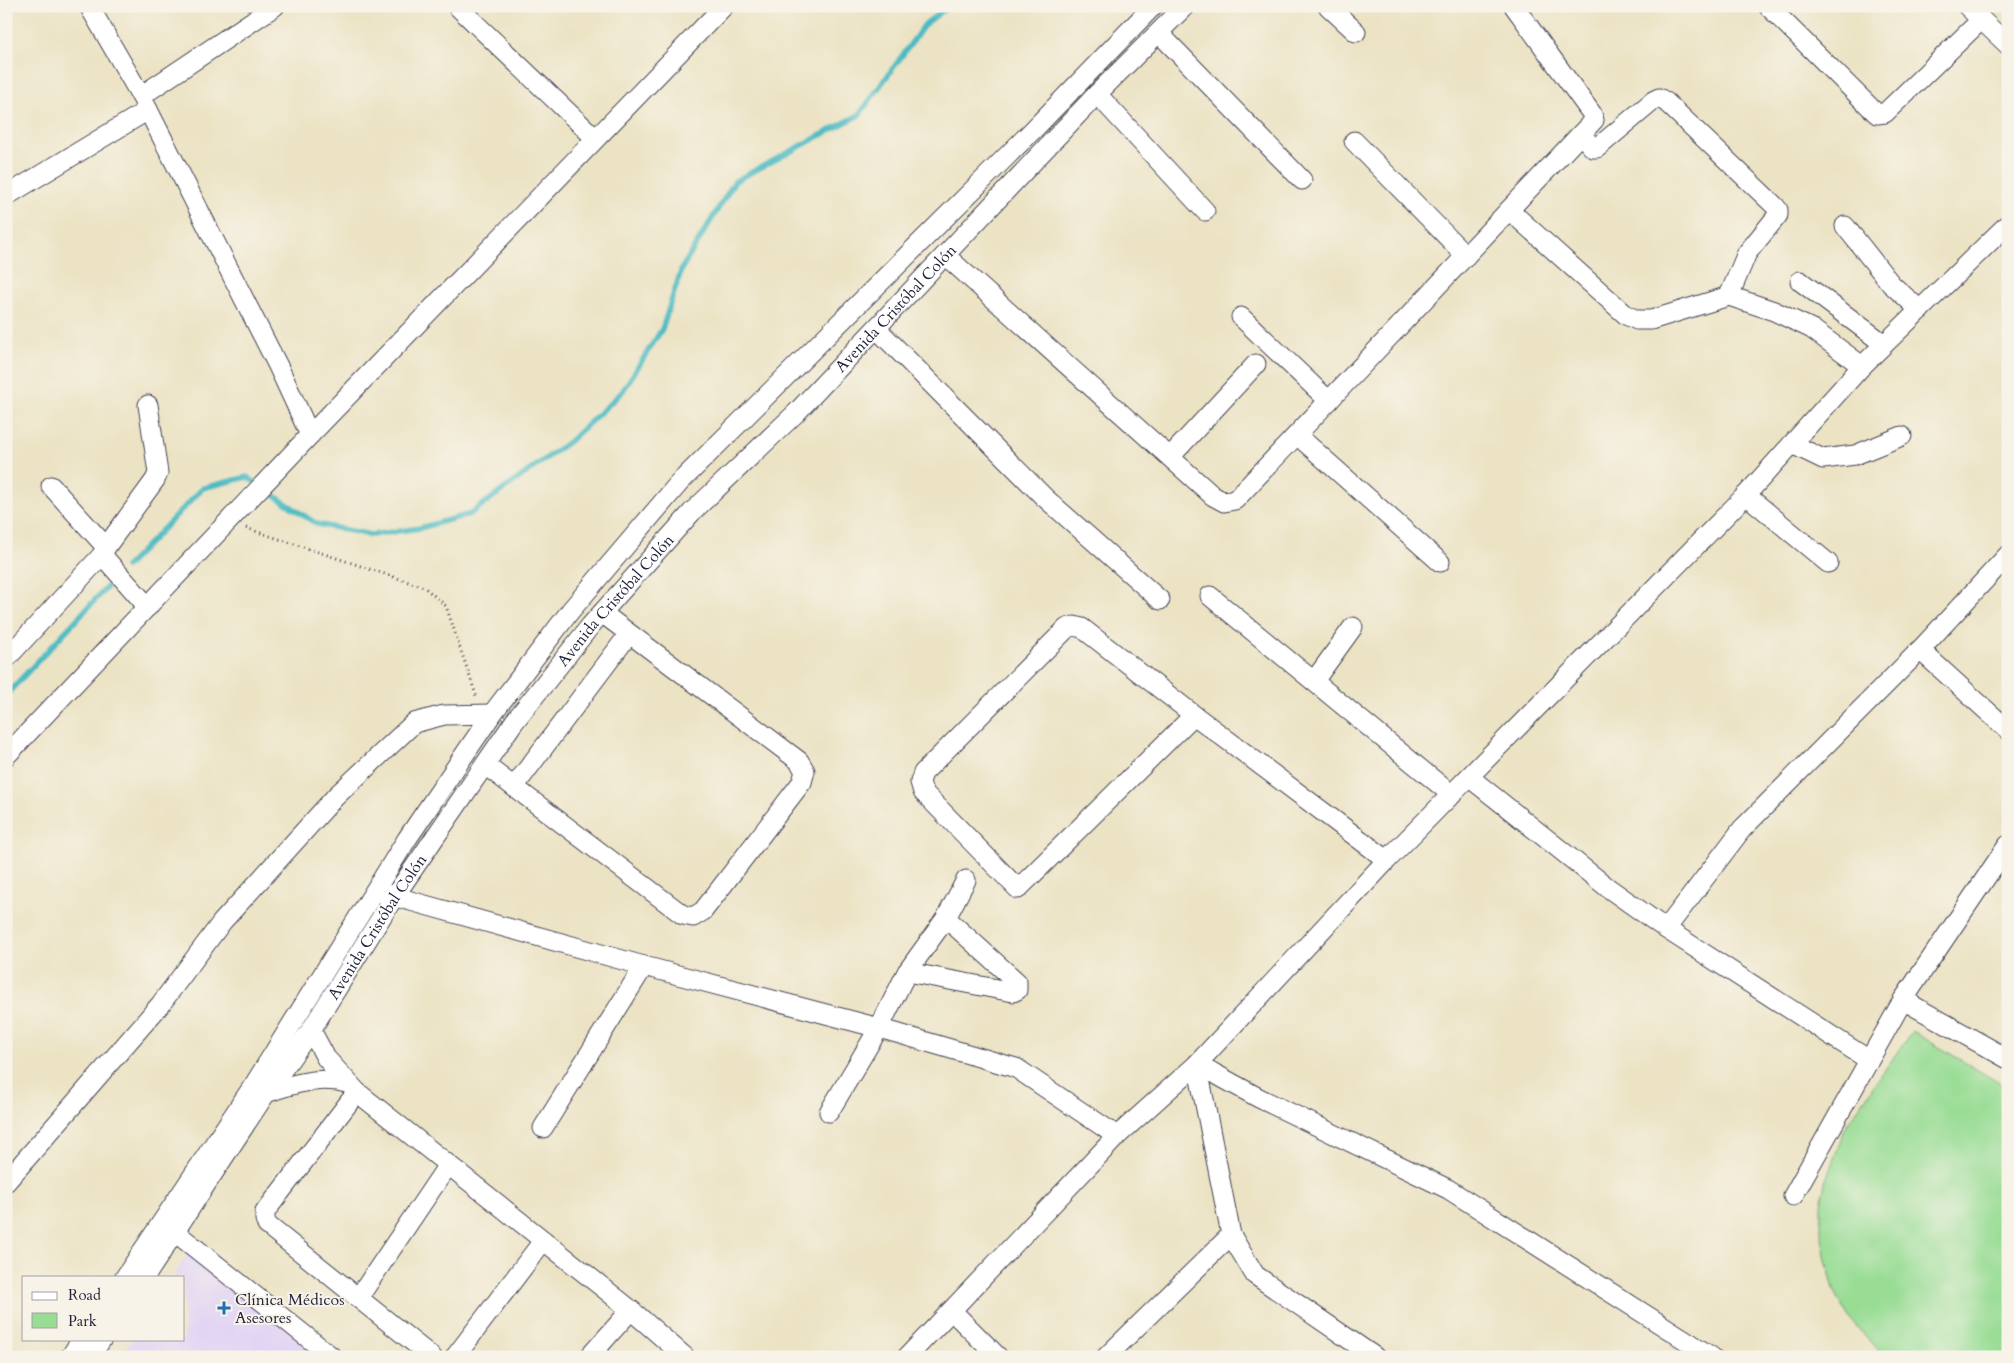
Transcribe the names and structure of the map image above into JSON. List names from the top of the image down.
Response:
{
  "streets": {
    "street": ["Avenida Cristóbal Colón"]
  },
  "places": {
    "health": ["Clínica Médicos Asesores"]
  },
  "legend": ["Road", "Park"]
}
